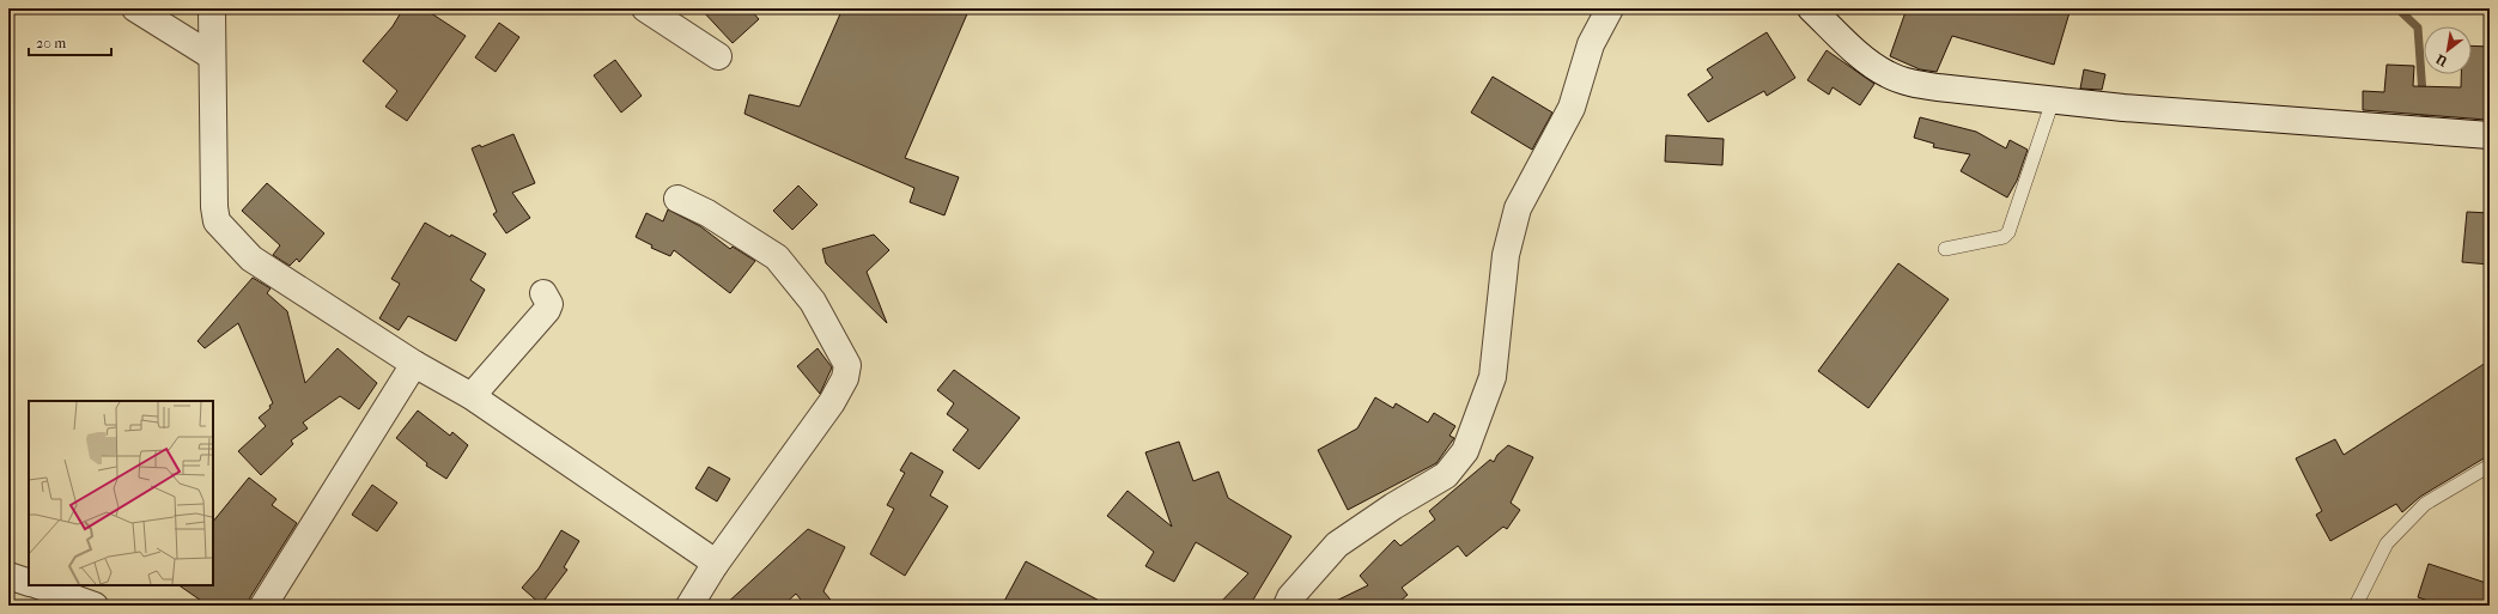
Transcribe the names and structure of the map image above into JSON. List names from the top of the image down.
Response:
{
  "scale_bar": "20 m",
  "north": "bottom left"
}
